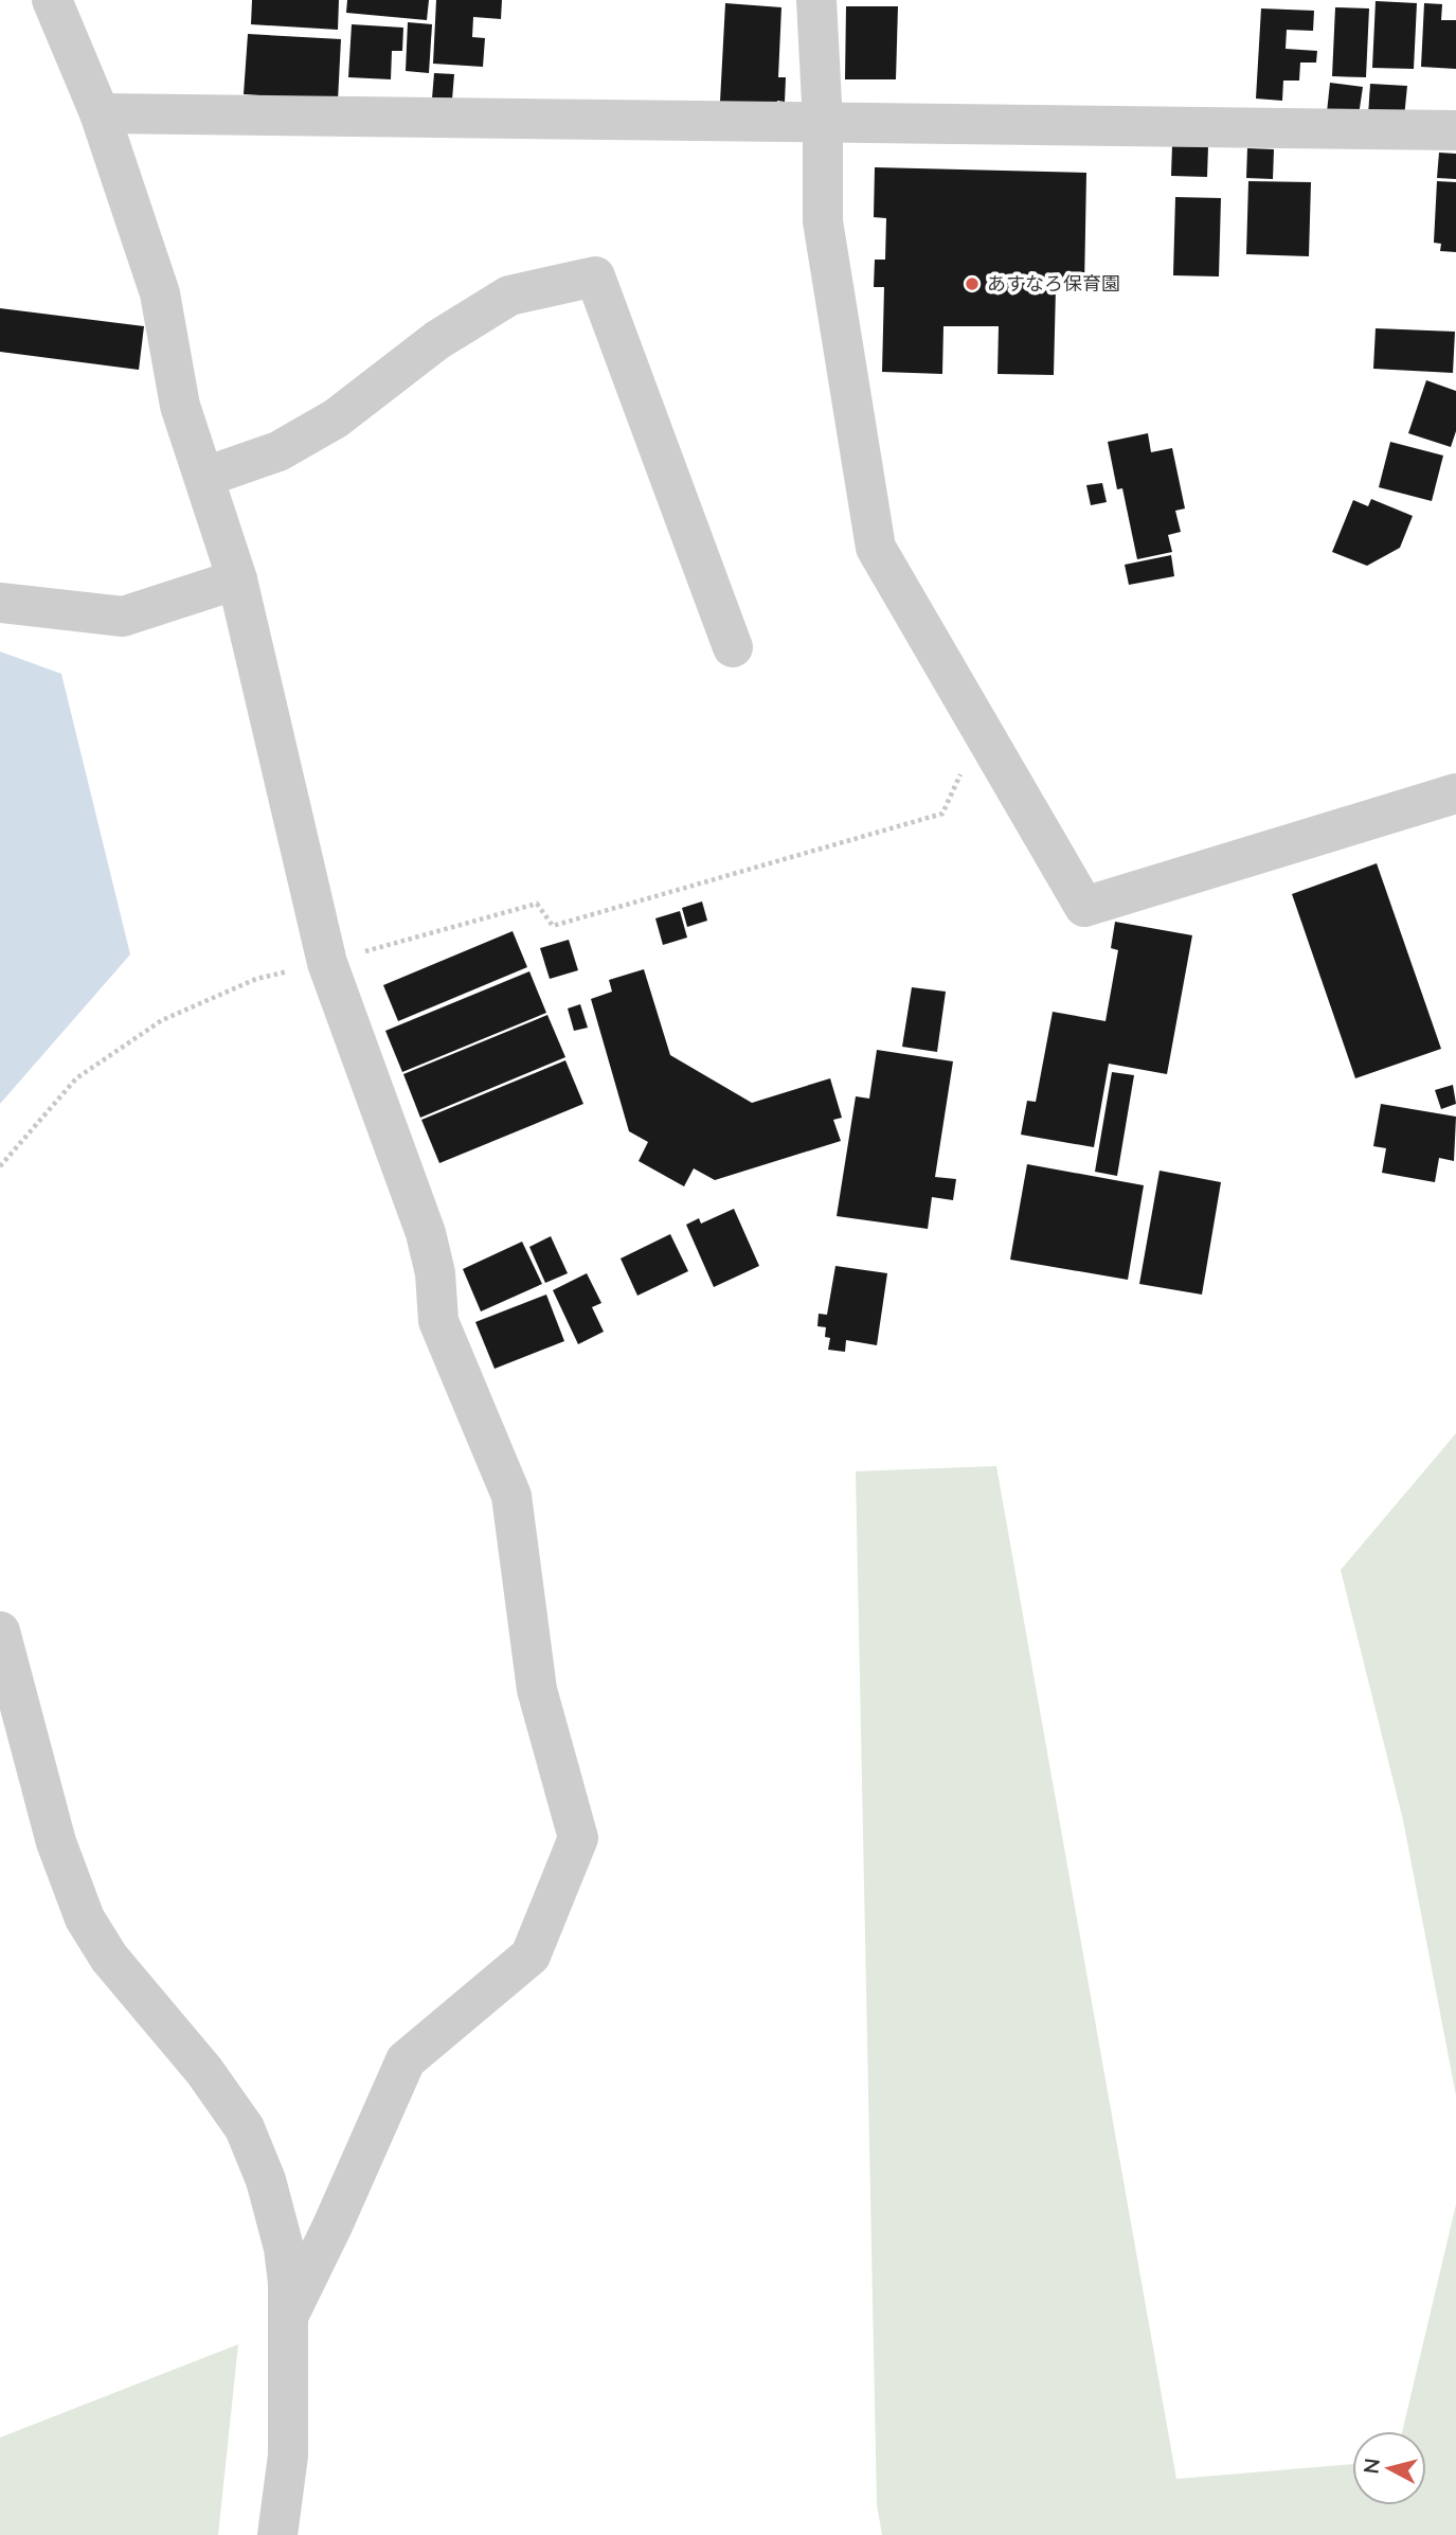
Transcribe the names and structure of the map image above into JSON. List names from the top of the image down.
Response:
{
  "places": ["あすなろ保育園"],
  "north": "left"
}
